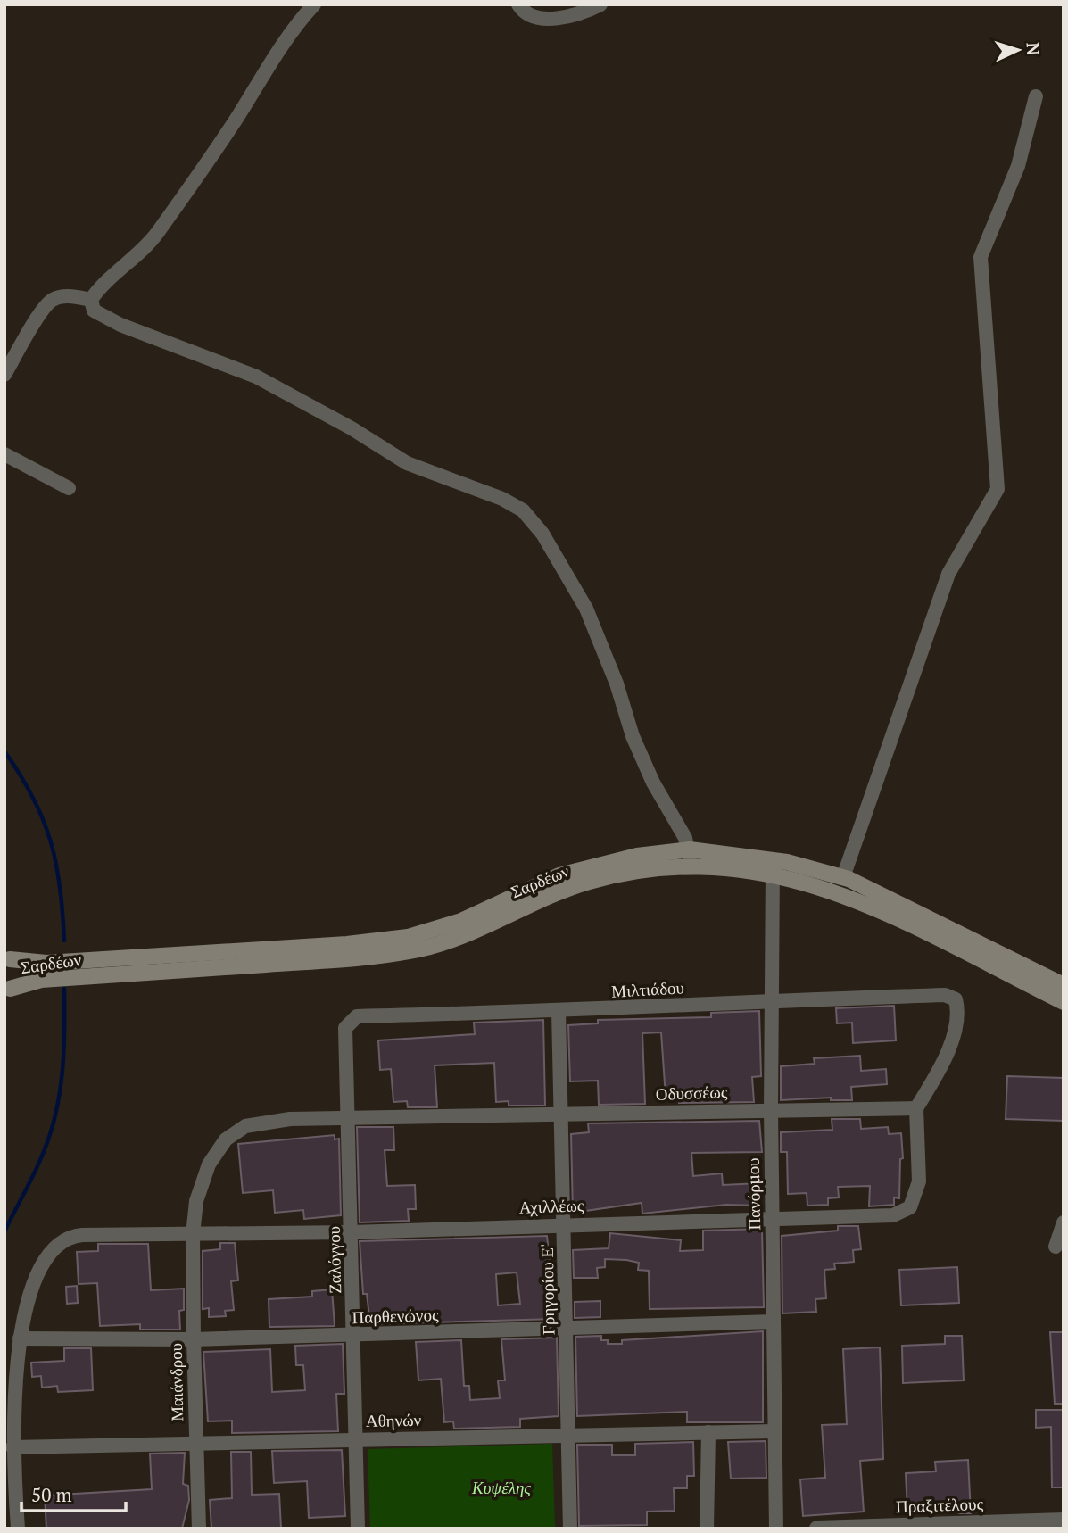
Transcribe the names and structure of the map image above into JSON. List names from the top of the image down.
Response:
{
  "streets": {
    "main road": ["Σαρδέων"],
    "street": [
      "Μιλτιάδου",
      "Οδυσσέως",
      "Πανόρμου",
      "Αχιλλέως",
      "Ζαλόγγου",
      "Γρηγορίου Ε'",
      "Παρθενώνος",
      "Μαιάνδρου",
      "Αθηνών",
      "Πραξιτέλους"
    ]
  },
  "crossings": [
    ["Σαρδέων", "Πανόρμου"],
    ["Μιλτιάδου", "Οδυσσέως"],
    ["Μιλτιάδου", "Πανόρμου"],
    ["Μιλτιάδου", "Αχιλλέως"],
    ["Μιλτιάδου", "Ζαλόγγου"],
    ["Μιλτιάδου", "Γρηγορίου Ε'"],
    ["Οδυσσέως", "Πανόρμου"],
    ["Οδυσσέως", "Αχιλλέως"],
    ["Οδυσσέως", "Ζαλόγγου"],
    ["Οδυσσέως", "Γρηγορίου Ε'"],
    ["Οδυσσέως", "Μαιάνδρου"],
    ["Πανόρμου", "Αχιλλέως"],
    ["Πανόρμου", "Παρθενώνος"],
    ["Πανόρμου", "Αθηνών"],
    ["Αχιλλέως", "Ζαλόγγου"],
    ["Αχιλλέως", "Γρηγορίου Ε'"],
    ["Αχιλλέως", "Παρθενώνος"],
    ["Αχιλλέως", "Μαιάνδρου"],
    ["Ζαλόγγου", "Παρθενώνος"],
    ["Ζαλόγγου", "Μαιάνδρου"],
    ["Ζαλόγγου", "Αθηνών"],
    ["Γρηγορίου Ε'", "Παρθενώνος"],
    ["Γρηγορίου Ε'", "Αθηνών"],
    ["Παρθενώνος", "Μαιάνδρου"],
    ["Μαιάνδρου", "Αθηνών"]
  ],
  "parks": ["Κυψέλης"],
  "scale_bar": "50 m",
  "north": "right"
}
